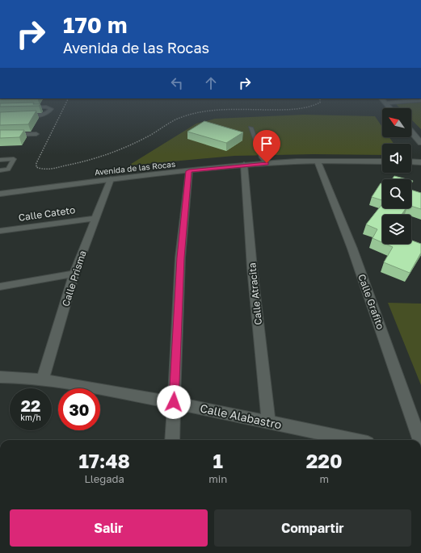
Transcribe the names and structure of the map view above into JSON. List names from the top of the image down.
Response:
{
  "streets": {
    "street": [
      "Avenida de las Rocas",
      "Calle Cateto",
      "Calle Prisma",
      "Calle Atracita",
      "Calle Grafito",
      "Calle Alabastro"
    ]
  },
  "crossings": [
    ["Avenida de las Rocas", "Calle Prisma"],
    ["Avenida de las Rocas", "Calle Atracita"],
    ["Avenida de las Rocas", "Calle Grafito"],
    ["Calle Cateto", "Calle Prisma"],
    ["Calle Prisma", "Calle Alabastro"],
    ["Calle Atracita", "Calle Alabastro"]
  ],
  "north": "top left",
  "page": {
    "turn": ["170 m", "Avenida de las Rocas"],
    "speed": "22 km/h",
    "limit": "30",
    "eta": [
      "17:48",
      "Llegada",
      "1",
      "min",
      "220",
      "m"
    ],
    "buttons": ["Salir", "Compartir"]
  }
}
